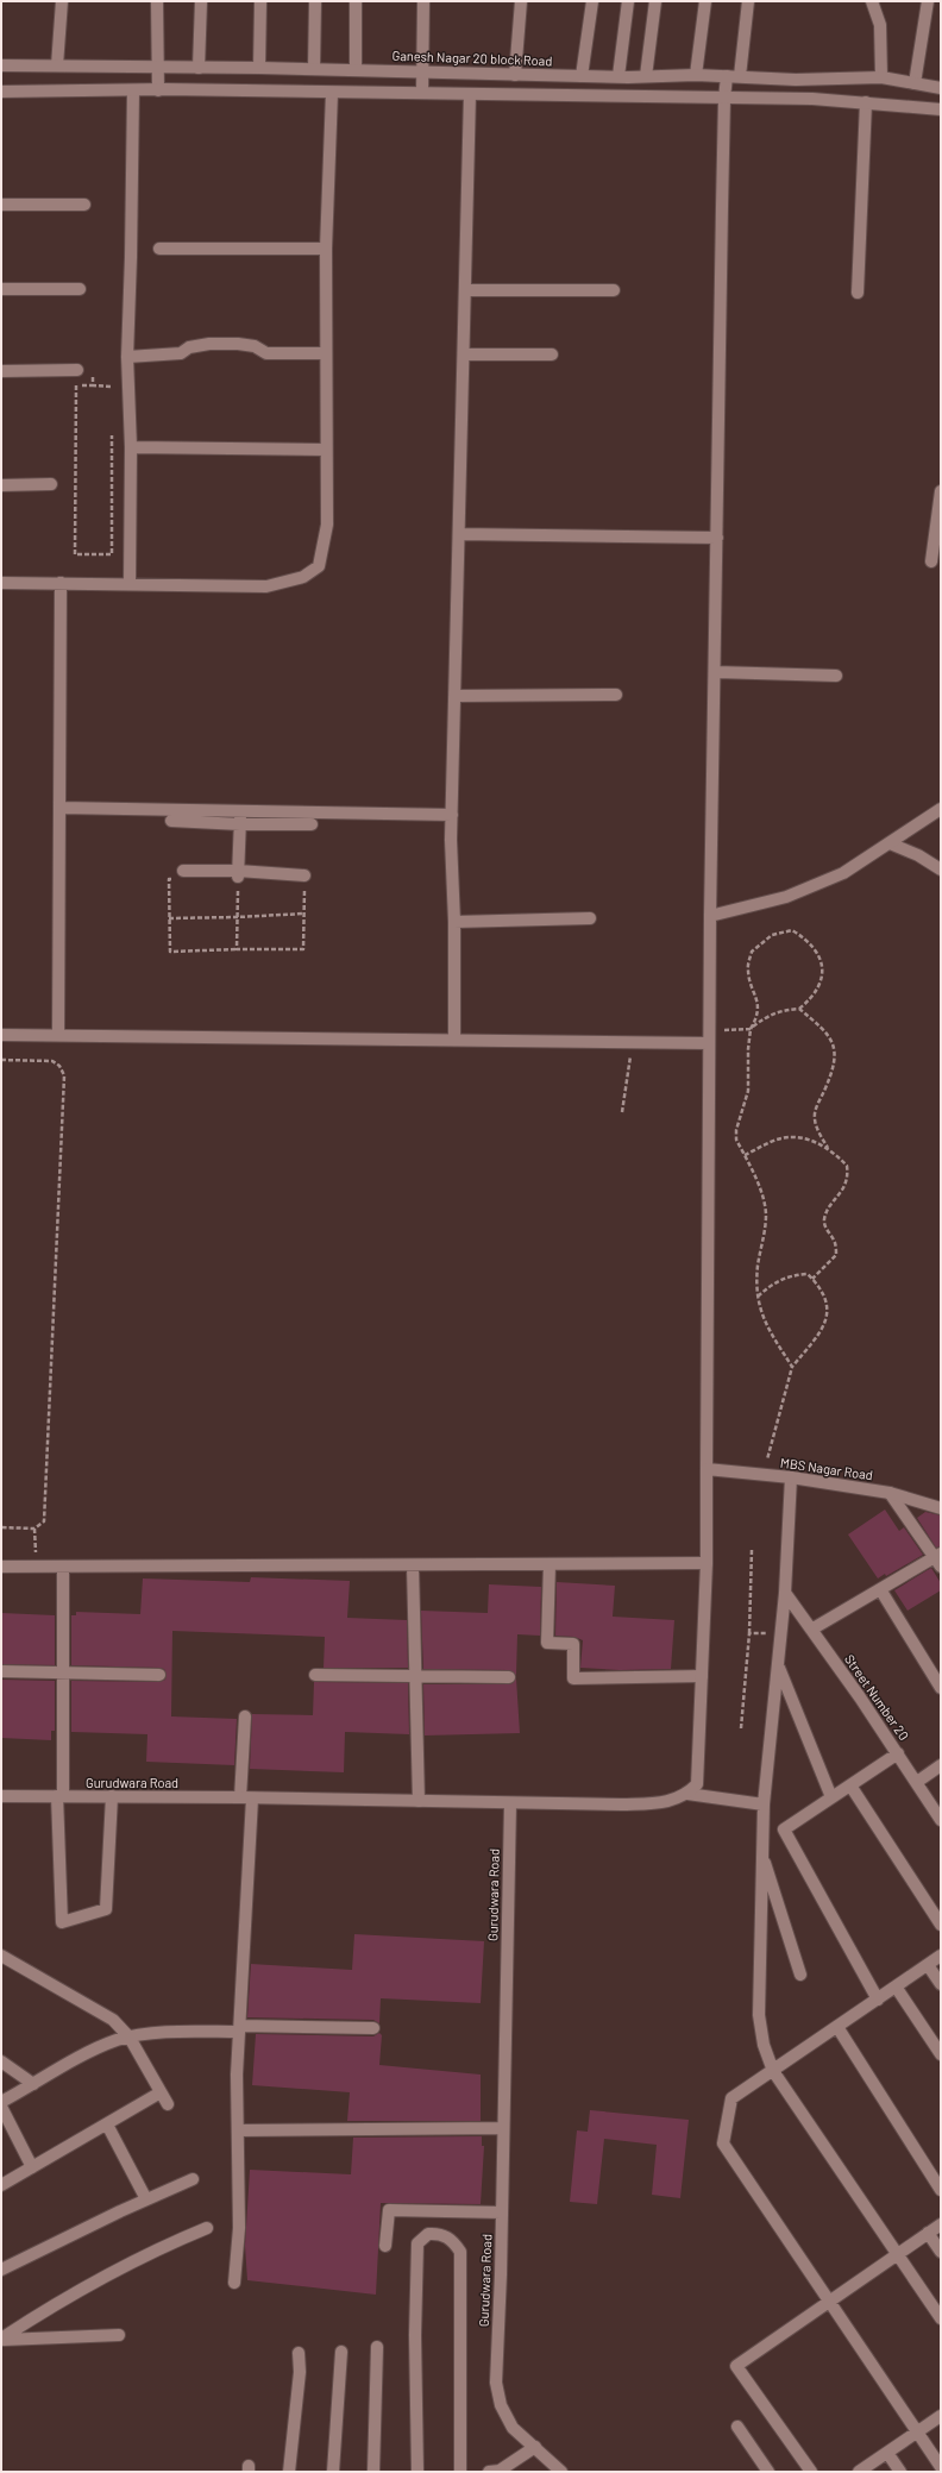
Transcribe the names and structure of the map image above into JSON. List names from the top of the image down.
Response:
{
  "streets": {
    "street": [
      "Ganesh Nagar 20 block Road",
      "MBS Nagar Road",
      "Street Number 20",
      "Gurudwara Road"
    ]
  }
}
